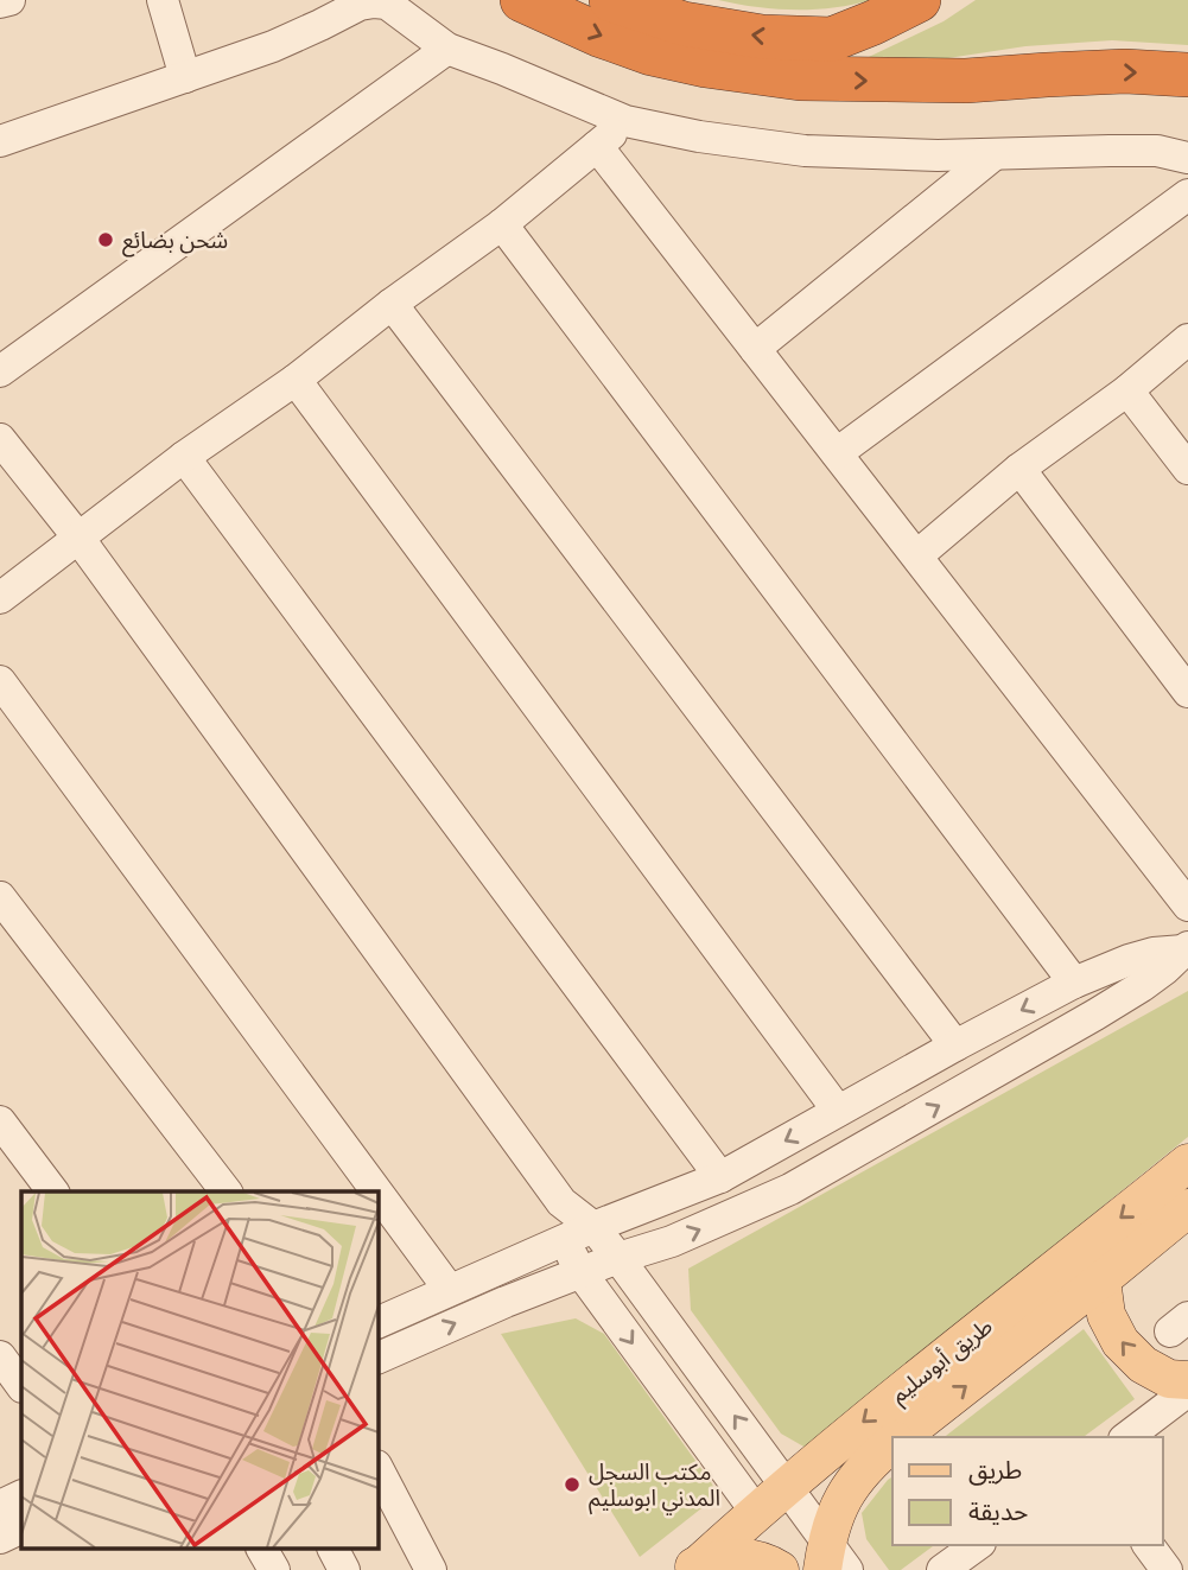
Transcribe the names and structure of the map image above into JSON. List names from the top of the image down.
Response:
{
  "streets": {
    "main road": ["طريق أبوسليم"]
  },
  "places": ["شحن بضائع", "مكتب السجل المدني ابوسليم"],
  "legend": ["طريق", "حديقة"]
}
